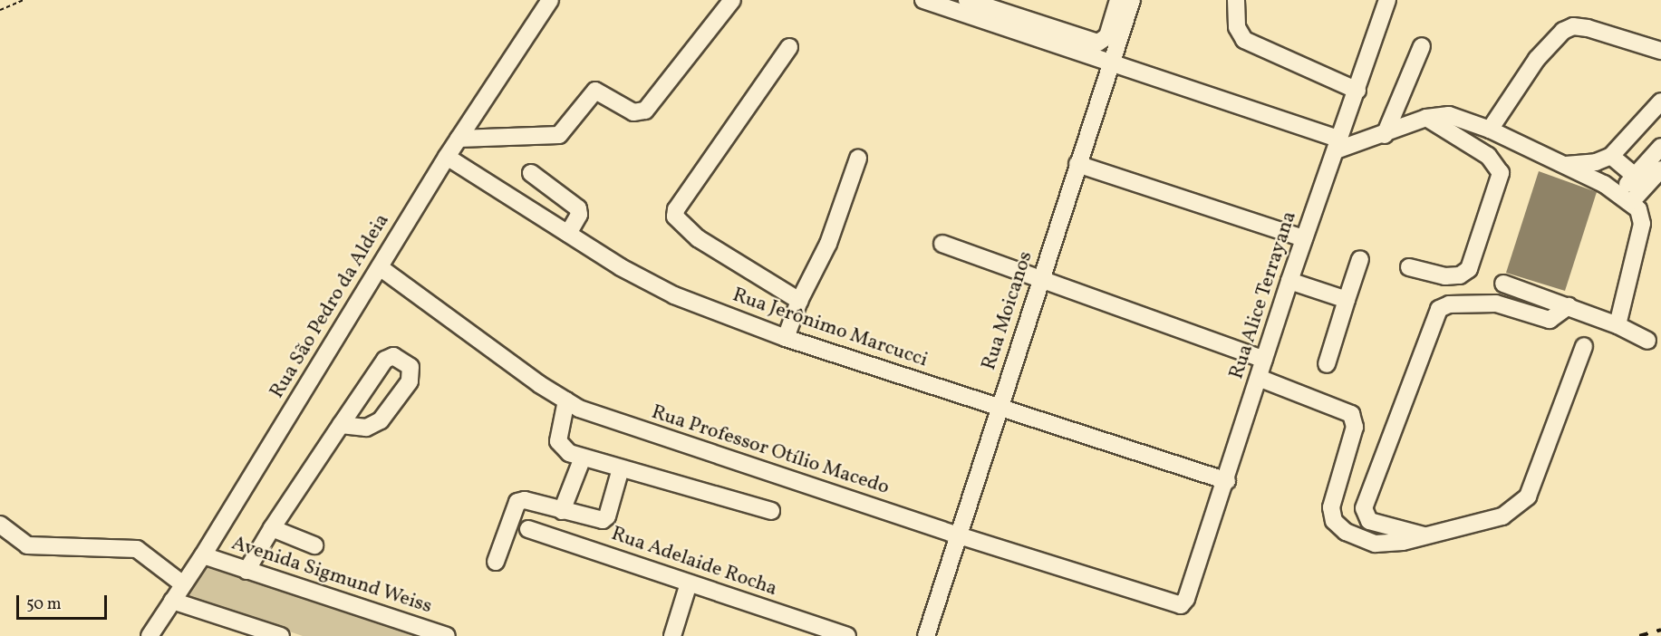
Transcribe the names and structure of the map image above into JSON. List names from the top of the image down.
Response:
{
  "streets": {
    "street": [
      "Rua Alice Terrayana",
      "Rua São Pedro da Aldeia",
      "Rua Moicanos",
      "Rua Jerônimo Marcucci",
      "Rua Professor Otílio Macedo",
      "Rua Adelaide Rocha",
      "Avenida Sigmund Weiss"
    ]
  },
  "crossings": [
    ["Rua Alice Terrayana", "Rua Jerônimo Marcucci"],
    ["Rua Alice Terrayana", "Rua Professor Otílio Macedo"],
    ["Rua São Pedro da Aldeia", "Rua Jerônimo Marcucci"],
    ["Rua São Pedro da Aldeia", "Rua Professor Otílio Macedo"],
    ["Rua São Pedro da Aldeia", "Avenida Sigmund Weiss"],
    ["Rua Moicanos", "Rua Jerônimo Marcucci"],
    ["Rua Moicanos", "Rua Professor Otílio Macedo"]
  ],
  "scale_bar": "50 m"
}
